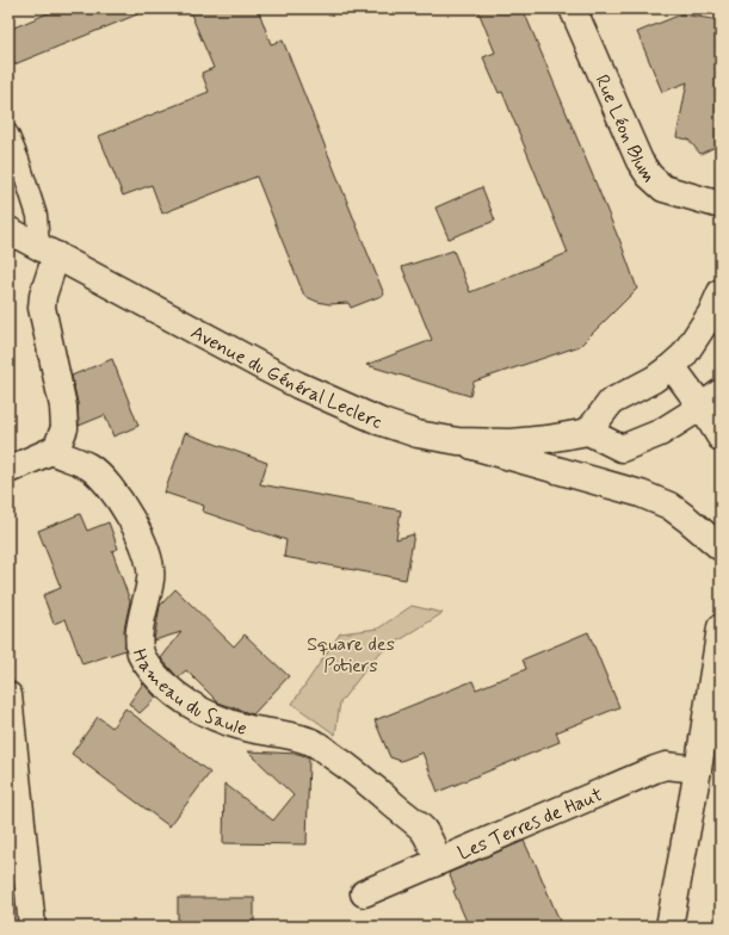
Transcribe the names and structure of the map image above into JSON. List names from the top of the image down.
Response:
{
  "streets": {
    "street": [
      "Rue Léon Blum",
      "Avenue du Général Leclerc",
      "Hameau du Saule",
      "Les Terres de Haut"
    ]
  },
  "crossings": [
    ["Hameau du Saule", "Les Terres de Haut"]
  ],
  "parks": ["Square des Potiers"]
}
